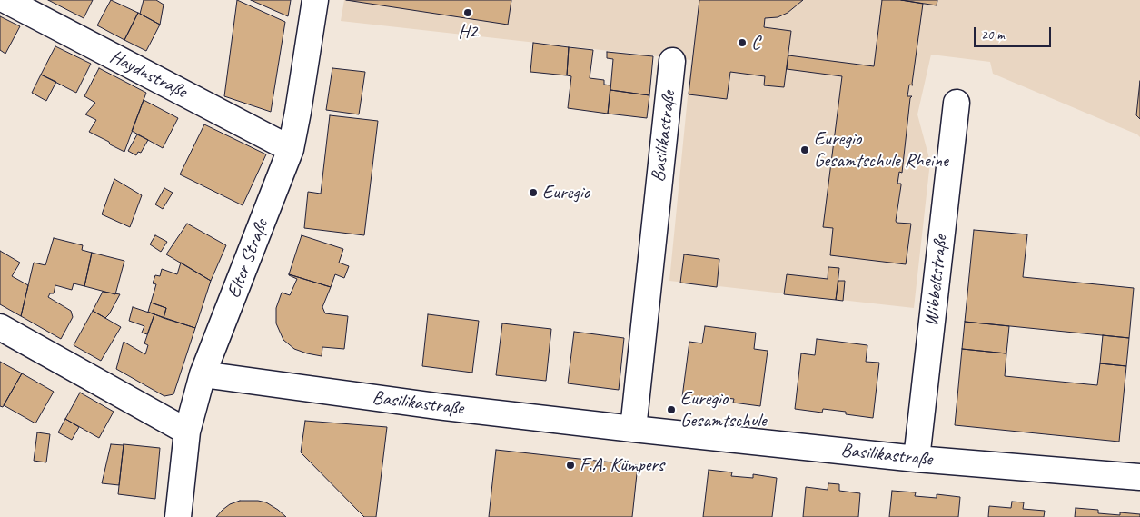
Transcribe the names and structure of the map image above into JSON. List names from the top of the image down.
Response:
{
  "streets": {
    "street": [
      "Haydnstraße",
      "Basilikastraße",
      "Elter Straße",
      "Wibbeltstraße"
    ]
  },
  "crossings": [
    ["Haydnstraße", "Elter Straße"],
    ["Basilikastraße", "Elter Straße"],
    ["Basilikastraße", "Wibbeltstraße"]
  ],
  "places": [
    "H2",
    "C",
    "Euregio Gesamtschule Rheine",
    "Euregio",
    "Euregio Gesamtschule",
    "F.A. Kümpers"
  ],
  "scale_bar": "20 m"
}
